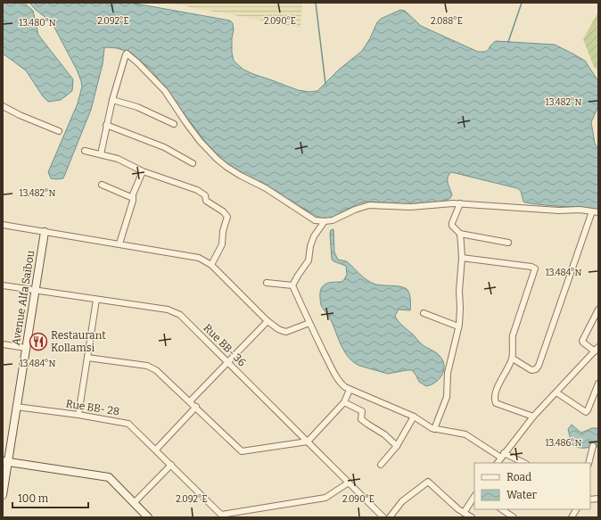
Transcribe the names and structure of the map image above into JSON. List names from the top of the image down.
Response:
{
  "streets": {
    "street": ["Avenue Alfa Saibou", "Rue BB- 36", "Rue BB- 28"]
  },
  "crossings": [
    ["Avenue Alfa Saibou", "Rue BB- 36"],
    ["Avenue Alfa Saibou", "Rue BB- 28"]
  ],
  "places": {
    "restaurant": ["Restaurant Kollamsi"]
  },
  "legend": ["Road", "Water"],
  "scale_bar": "100 m",
  "coordinates": [
    "2.092°E",
    "2.090°E",
    "2.088°E",
    "13.480°N",
    "13.482°N",
    "13.484°N",
    "13.486°N"
  ]
}
